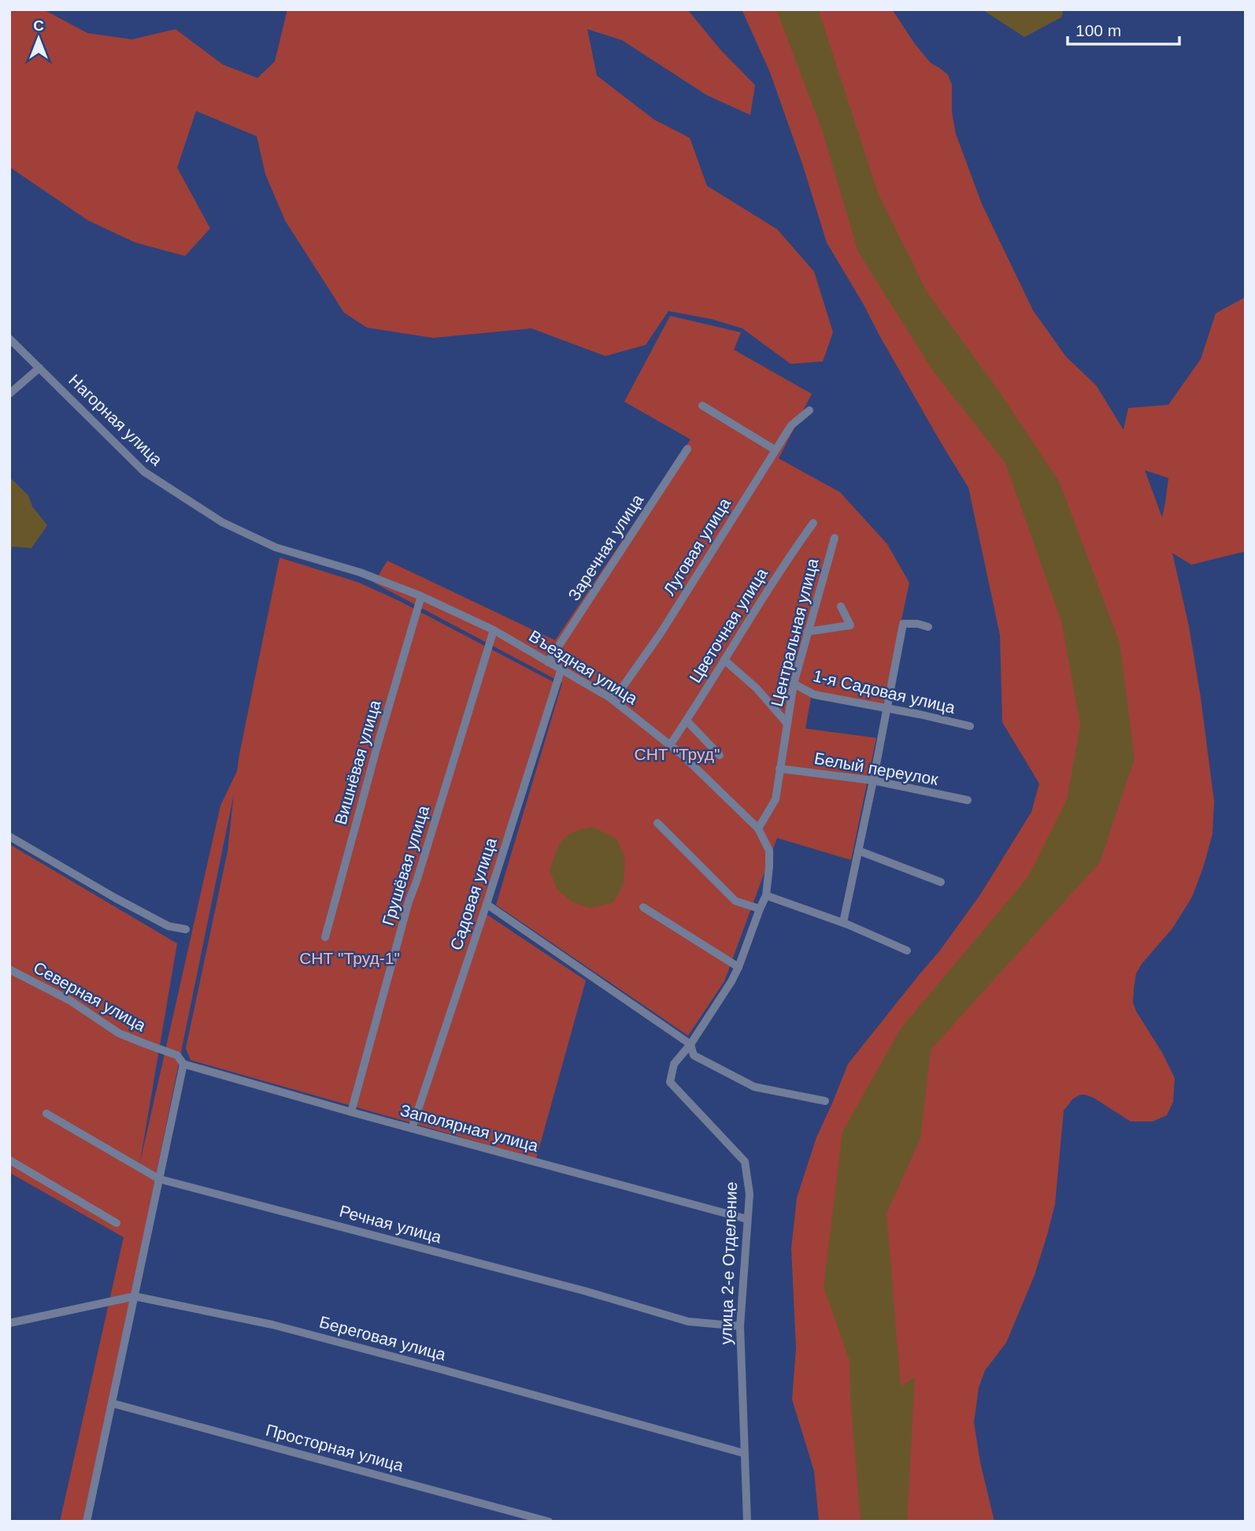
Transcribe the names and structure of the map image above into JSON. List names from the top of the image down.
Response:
{
  "streets": {
    "street": [
      "Нагорная улица",
      "Луговая улица",
      "Заречная улица",
      "Цветочная улица",
      "Центральная улица",
      "Въездная улица",
      "1-я Садовая улица",
      "Вишнёвая улица",
      "Белый переулок",
      "Грушёвая улица",
      "Садовая улица",
      "Северная улица",
      "Заполярная улица",
      "Речная улица",
      "улица 2-е Отделение",
      "Береговая улица",
      "Просторная улица"
    ]
  },
  "crossings": [
    ["Нагорная улица", "Въездная улица"],
    ["Луговая улица", "Въездная улица"],
    ["Заречная улица", "Въездная улица"],
    ["Цветочная улица", "Въездная улица"],
    ["Центральная улица", "Въездная улица"],
    ["Центральная улица", "1-я Садовая улица"],
    ["Центральная улица", "Белый переулок"],
    ["Въездная улица", "Вишнёвая улица"],
    ["Въездная улица", "Грушёвая улица"],
    ["Въездная улица", "Садовая улица"],
    ["Въездная улица", "улица 2-е Отделение"],
    ["Грушёвая улица", "Заполярная улица"],
    ["Садовая улица", "Заполярная улица"],
    ["Северная улица", "Заполярная улица"],
    ["Заполярная улица", "улица 2-е Отделение"],
    ["Речная улица", "улица 2-е Отделение"],
    ["улица 2-е Отделение", "Береговая улица"]
  ],
  "parks": ["СНТ \"Труд\"", "СНТ \"Труд-1\""],
  "scale_bar": "100 m",
  "north": "top"
}
